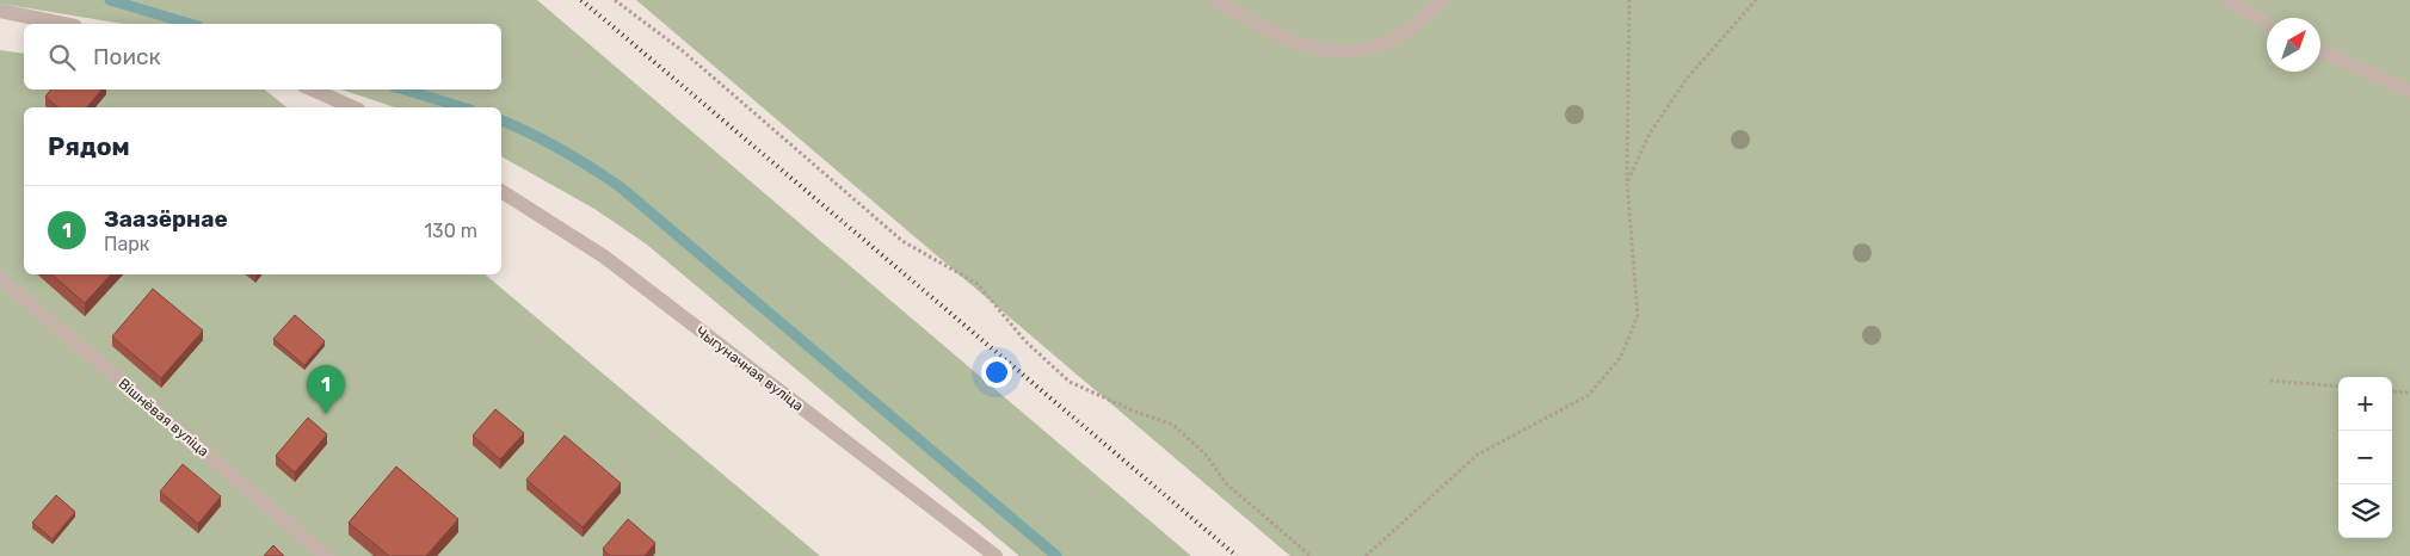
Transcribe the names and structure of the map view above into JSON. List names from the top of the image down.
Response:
{
  "streets": {
    "lane": ["Чыгуначная вуліца", "Вішнёвая вуліца"]
  },
  "north": "top right",
  "page": {
    "search": "Поиск",
    "heading": "Рядом",
    "list": [
      {
        "mark": "1",
        "name": "Заазёрнае",
        "note": "Парк",
        "value": "130 m"
      }
    ],
    "pins": "1",
    "map_buttons": ["+", "−"]
  }
}
